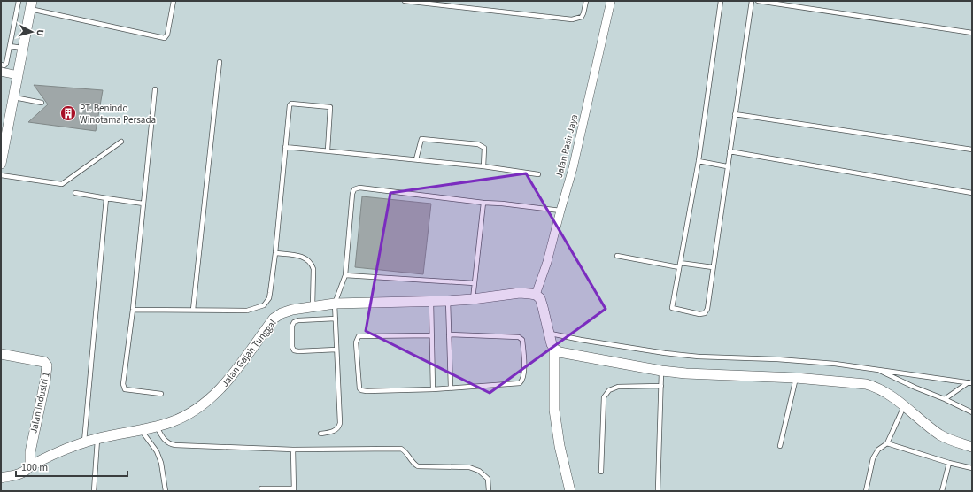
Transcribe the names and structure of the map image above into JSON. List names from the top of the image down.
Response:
{
  "streets": {
    "street": ["Jalan Pasir Jaya", "Jalan Gajah Tunggal", "Jalan Industri 1"]
  },
  "crossings": [
    ["Jalan Pasir Jaya", "Jalan Gajah Tunggal"],
    ["Jalan Gajah Tunggal", "Jalan Industri 1"]
  ],
  "places": {
    "building": ["PT. Benindo Winotama Persada"]
  },
  "scale_bar": "100 m",
  "north": "right"
}
